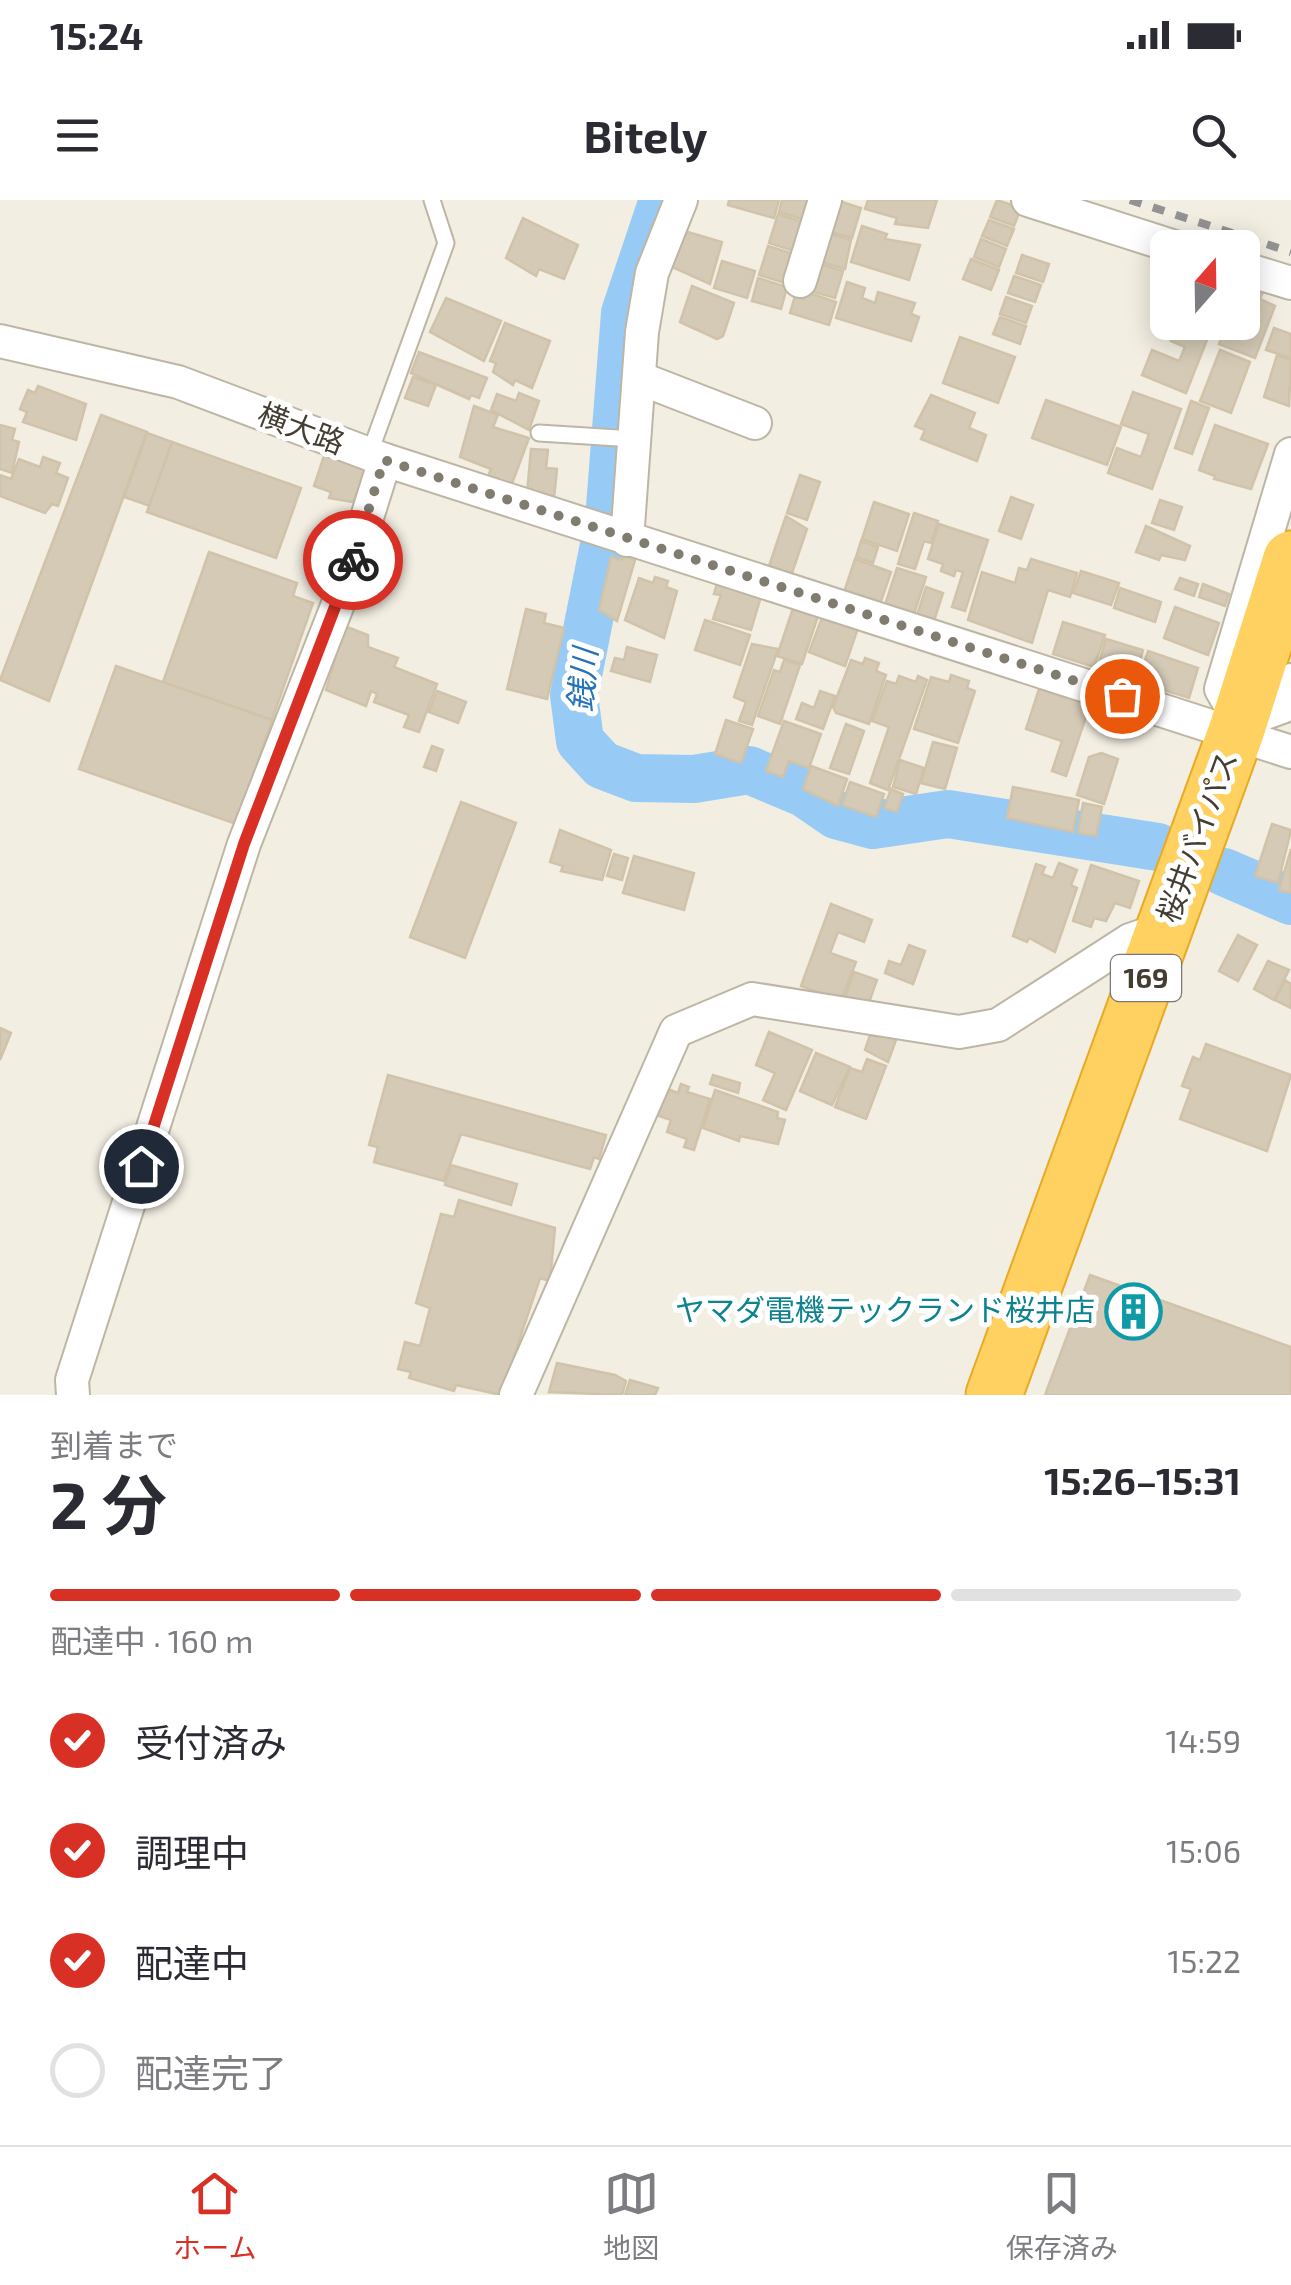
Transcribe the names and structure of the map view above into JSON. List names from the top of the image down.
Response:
{
  "streets": {
    "highway": ["桜井バイパス", "169"],
    "street": ["横大路"]
  },
  "crossings": [
    ["横大路", "桜井バイパス"]
  ],
  "water": ["銭川"],
  "places": {
    "building": ["ヤマダ電機テックランド桜井店"]
  },
  "north": "top",
  "page": {
    "status": "15:24",
    "header": "Bitely",
    "heading": ["2 分", "到着まで", "15:26–15:31"],
    "bar": "配達中 · 160 m",
    "list": [
      ["受付済み", "14:59"],
      ["調理中", "15:06"],
      ["配達中", "15:22"],
      "配達完了"
    ],
    "tabs": ["ホーム", "地図", "保存済み"]
  }
}
